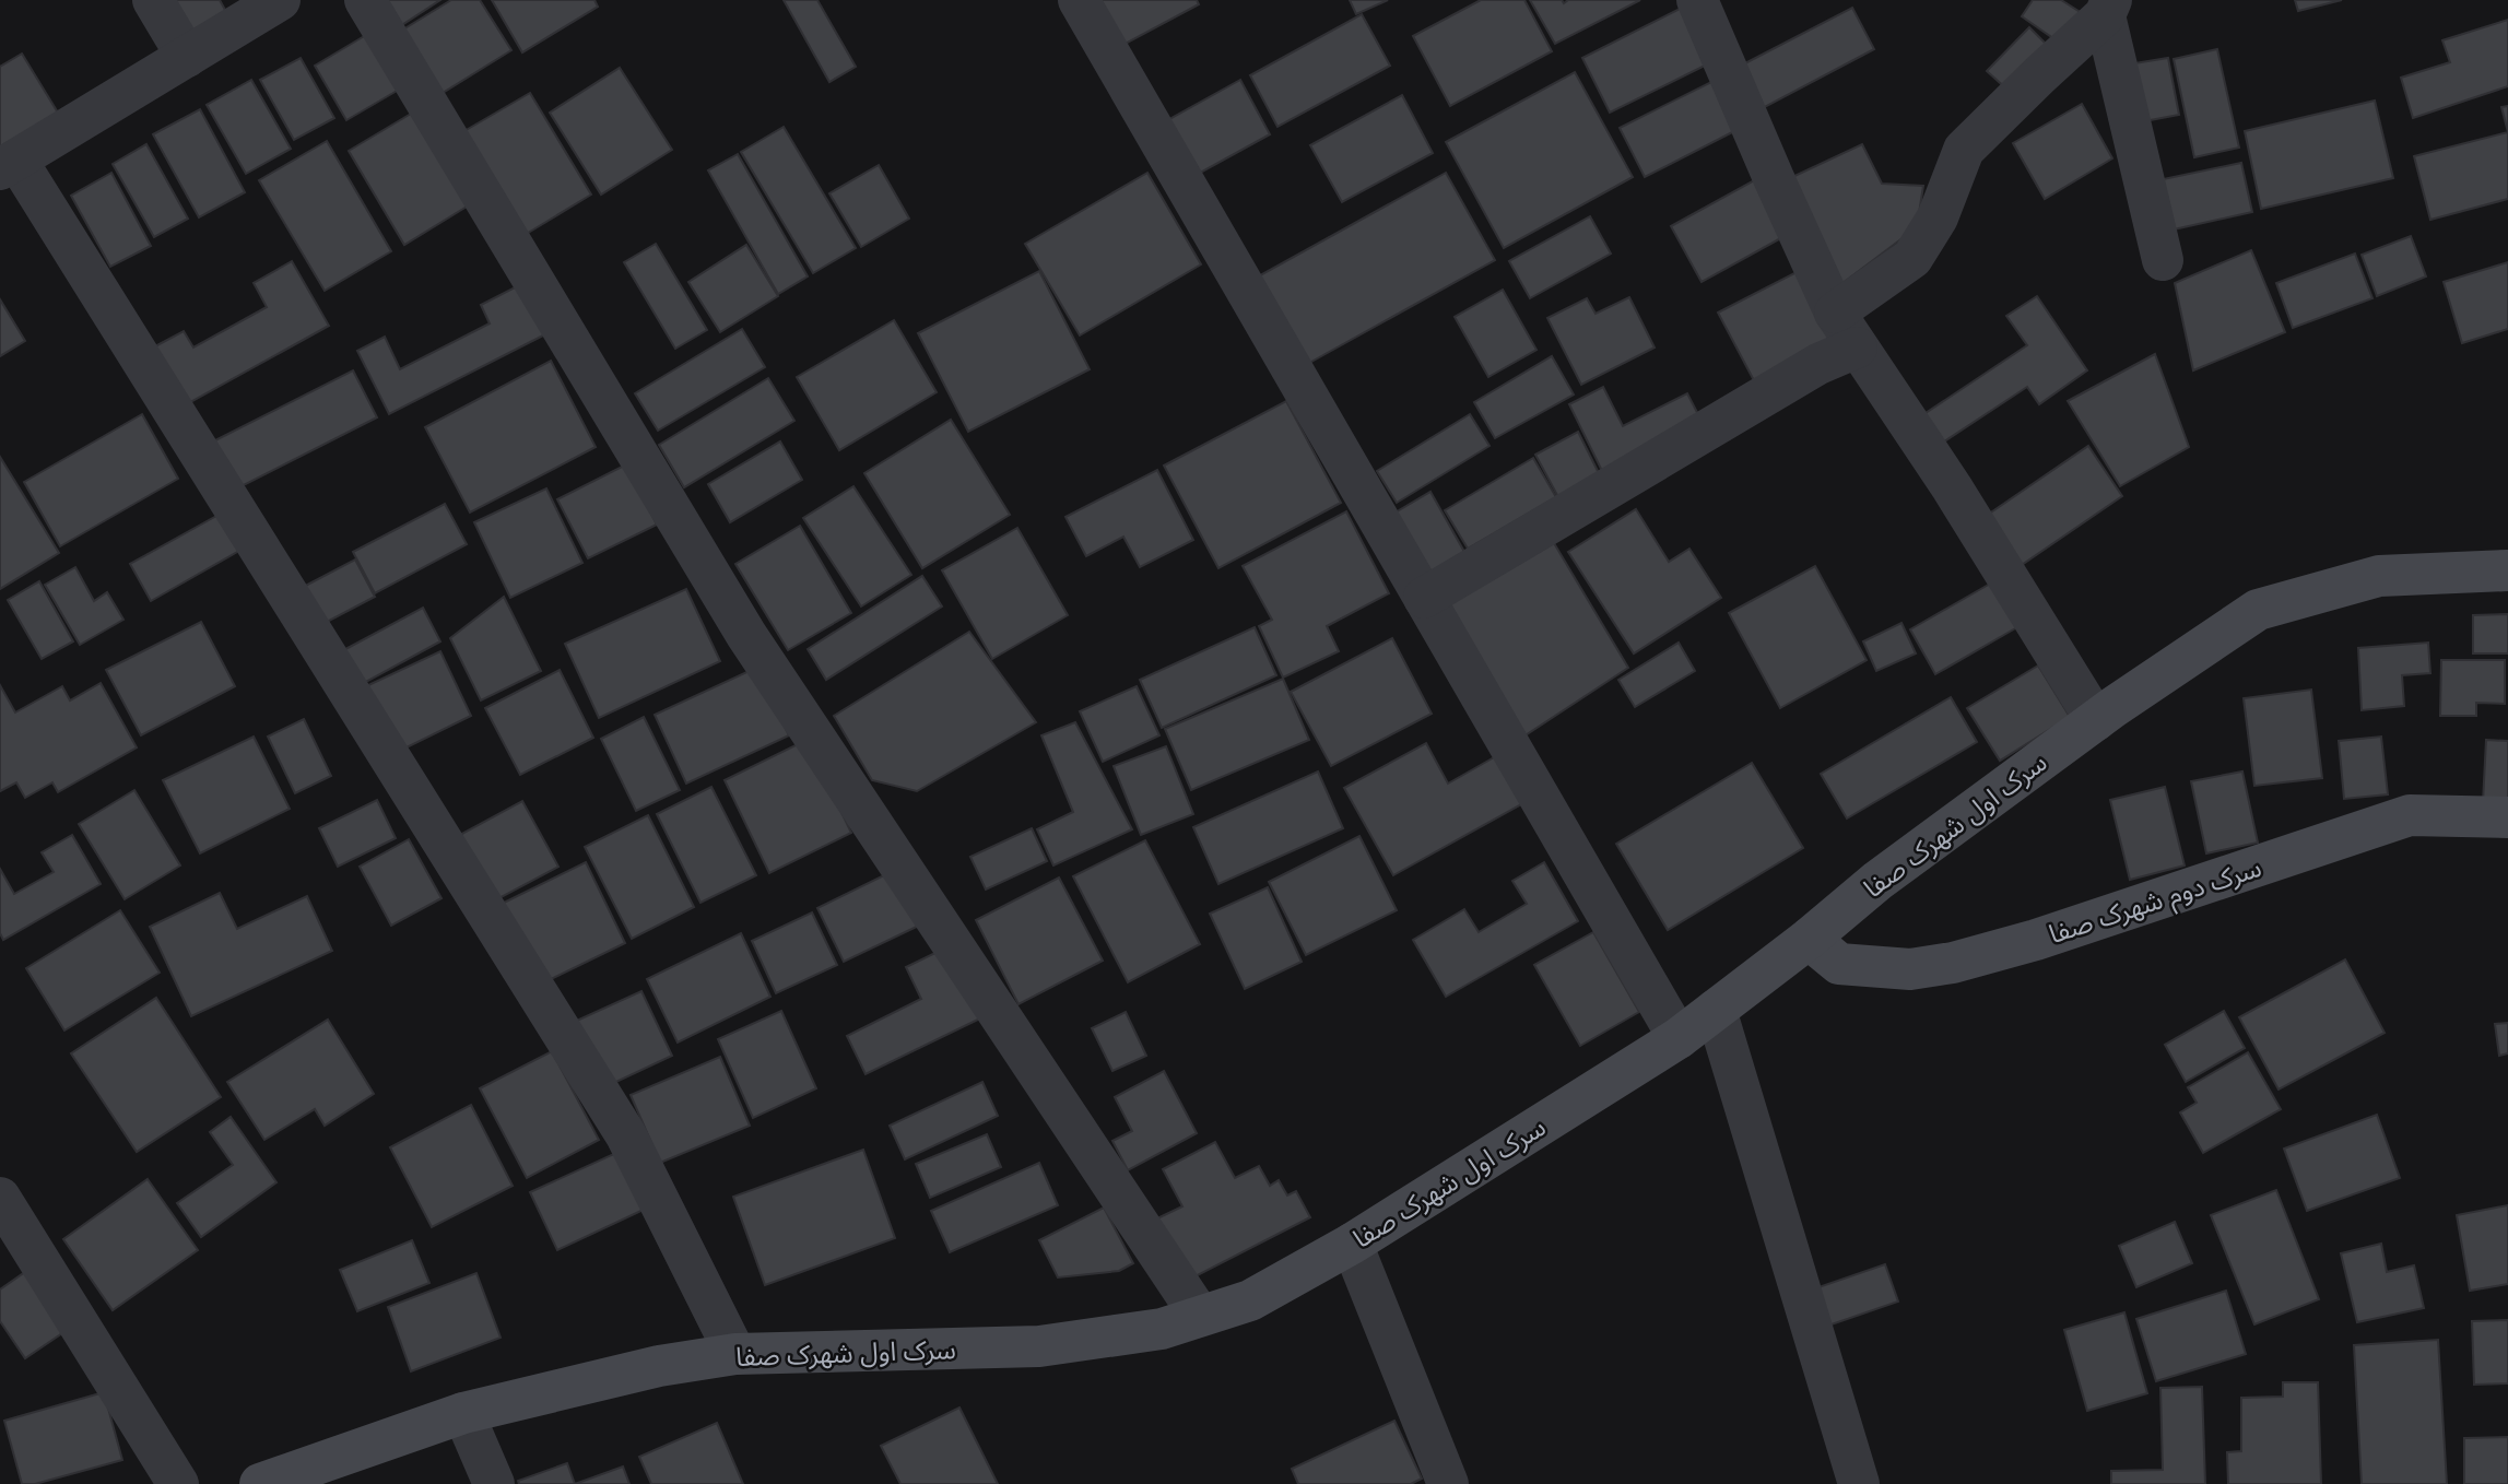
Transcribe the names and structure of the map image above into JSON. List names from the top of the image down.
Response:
{
  "streets": {
    "street": ["سرک اول شهرک صفا", "سرک دوم شهرک صفا"]
  },
  "crossings": [
    ["سرک اول شهرک صفا", "سرک دوم شهرک صفا"]
  ]
}
